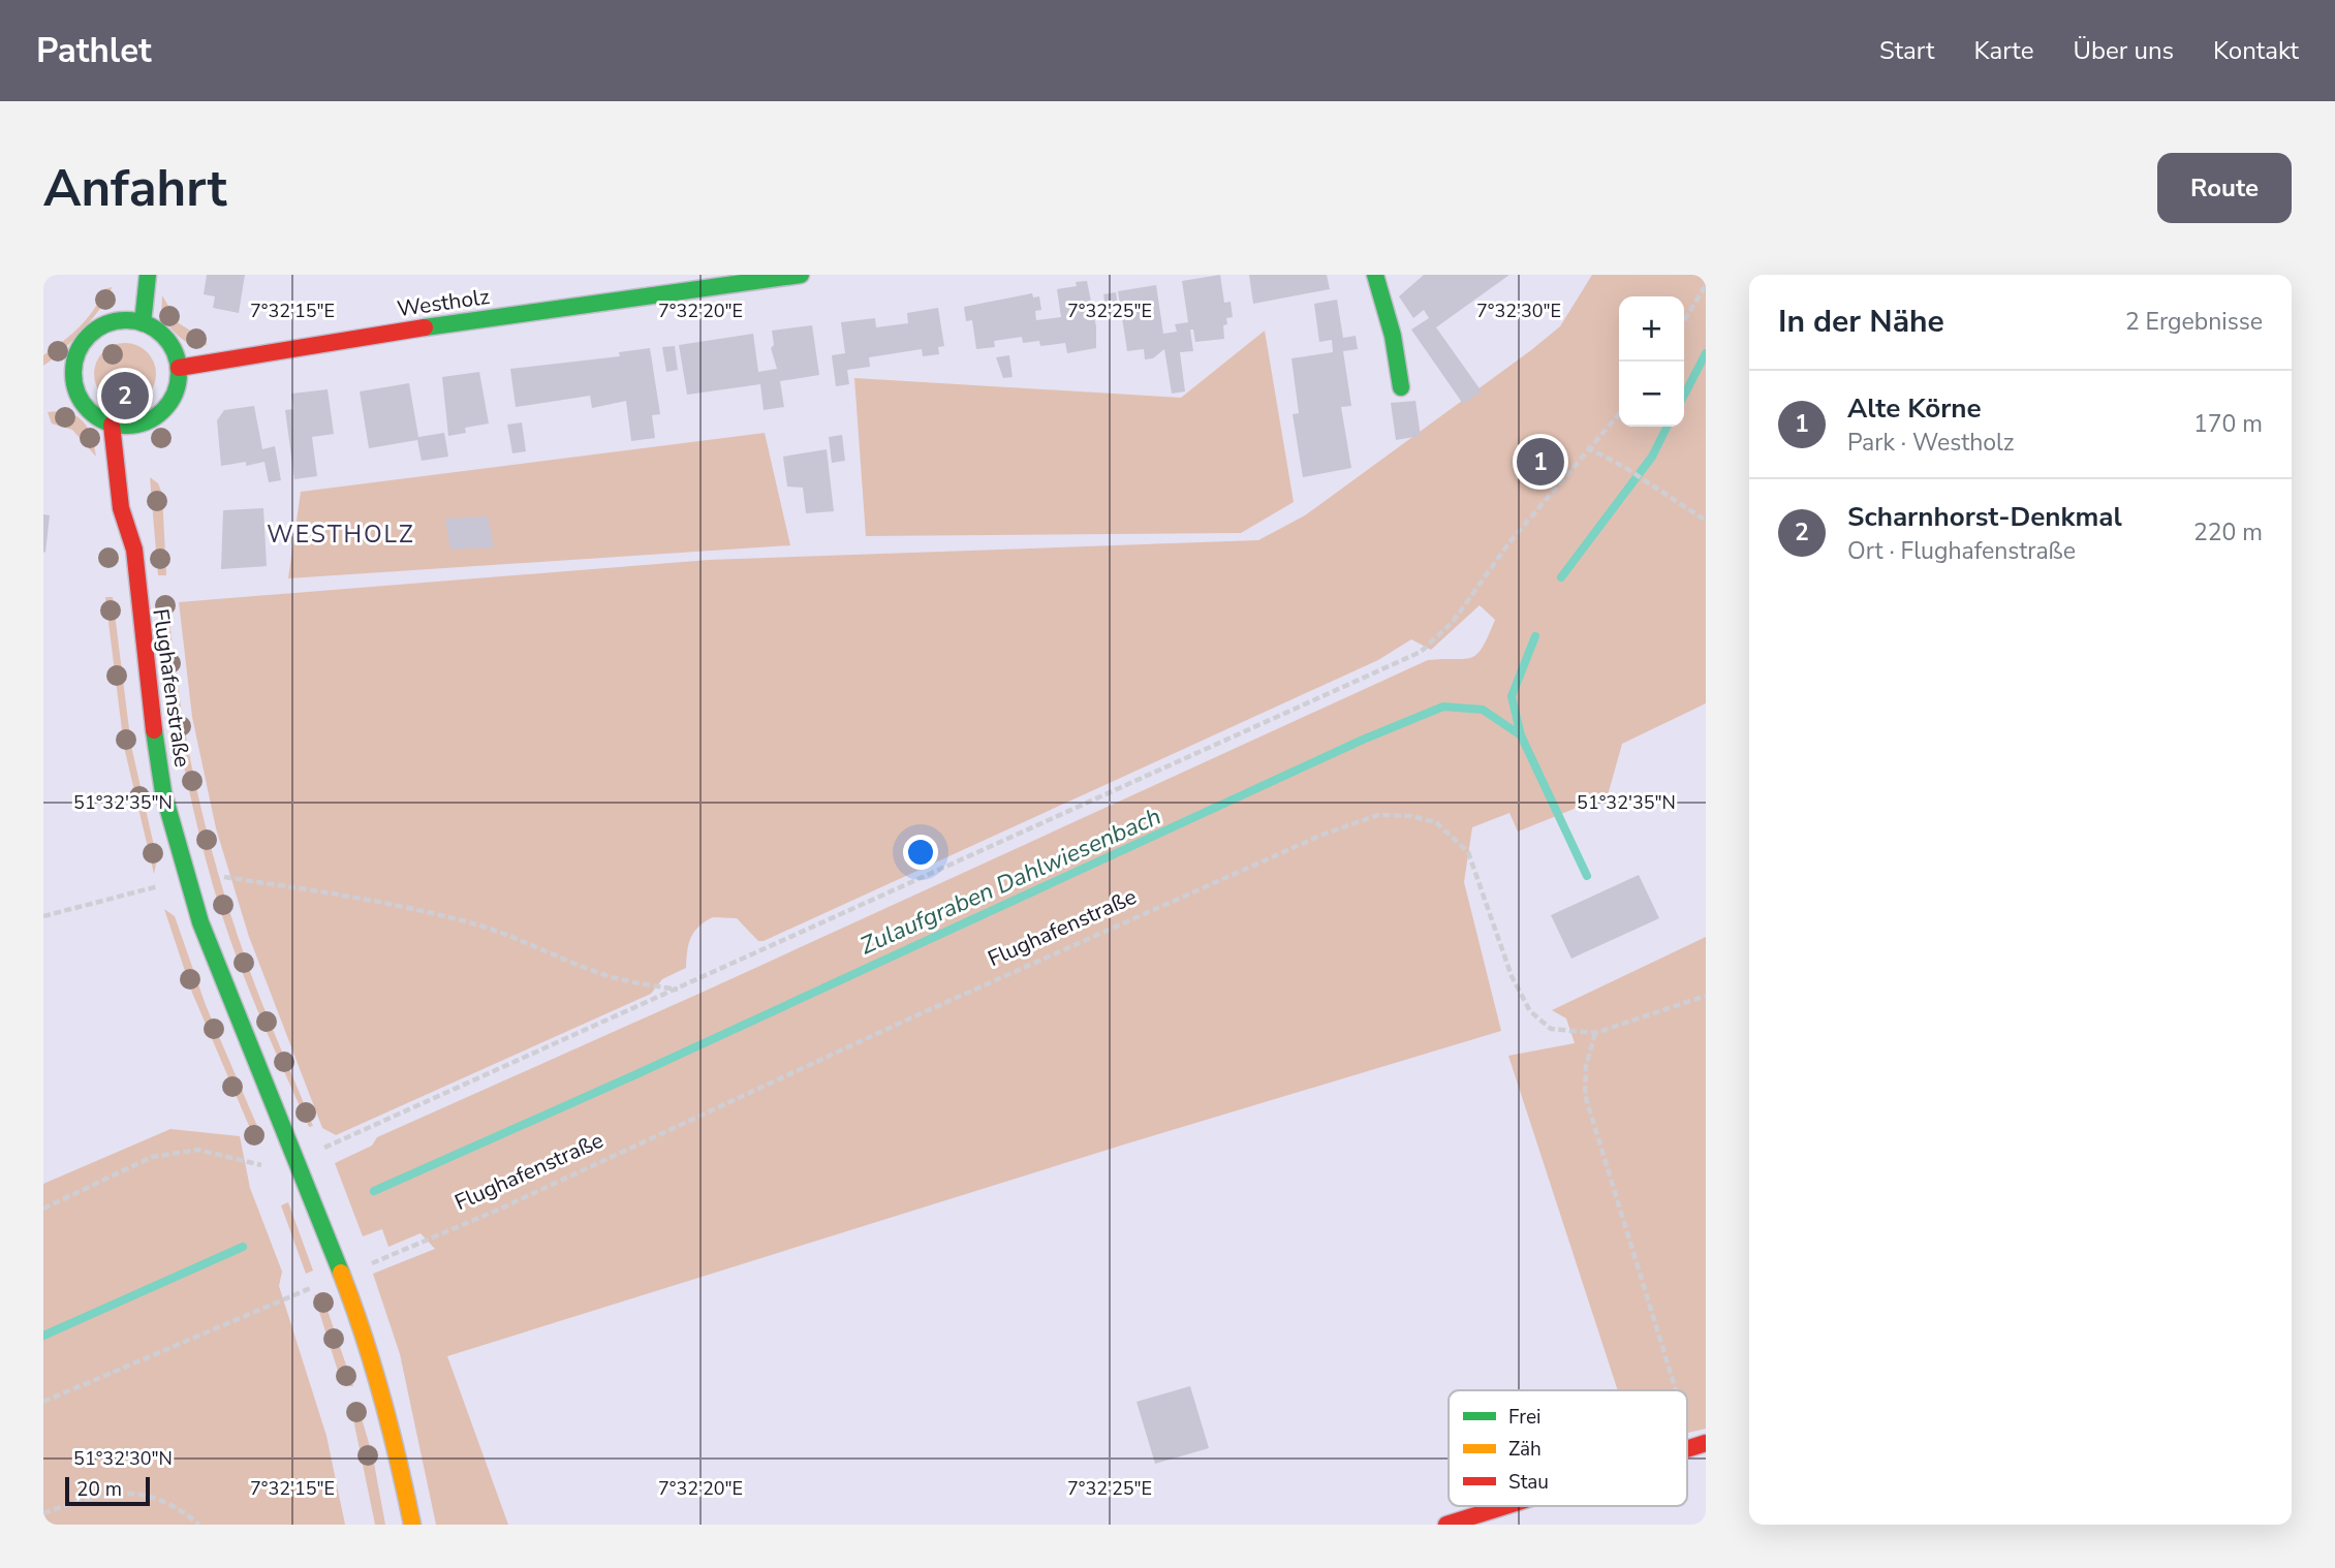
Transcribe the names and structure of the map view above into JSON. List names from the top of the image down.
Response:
{
  "streets": {
    "main road": ["Westholz", "Flughafenstraße"]
  },
  "crossings": [
    ["Westholz", "Flughafenstraße"]
  ],
  "districts": ["WESTHOLZ"],
  "water": ["Zulaufgraben Dahlwiesenbach"],
  "legend": ["Frei", "Zäh", "Stau"],
  "scale_bar": "20 m",
  "page": {
    "header": "Pathlet",
    "nav": [
      "Start",
      "Karte",
      "Über uns",
      "Kontakt"
    ],
    "buttons": "Route",
    "title": "Anfahrt",
    "heading": ["In der Nähe", "2 Ergebnisse"],
    "map_buttons": ["+", "−"],
    "pins": ["2", "1"],
    "list": [
      {
        "mark": "1",
        "name": "Alte Körne",
        "note": "Park · Westholz",
        "value": "170 m"
      },
      {
        "mark": "2",
        "name": "Scharnhorst-Denkmal",
        "note": "Ort · Flughafenstraße",
        "value": "220 m"
      }
    ],
    "scale": "20 m"
  },
  "coordinates": [
    "7°32'15\"E",
    "7°32'20\"E",
    "7°32'25\"E",
    "7°32'30\"E",
    "51°32'35\"N",
    "51°32'30\"N"
  ]
}
